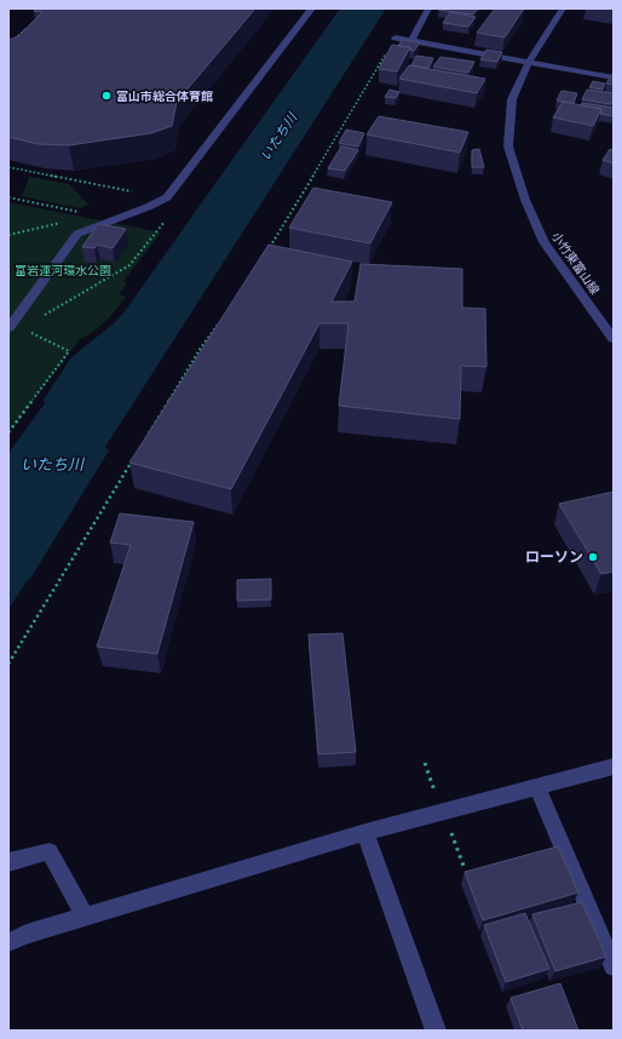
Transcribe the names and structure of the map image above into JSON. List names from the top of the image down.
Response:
{
  "streets": {
    "street": ["小竹東富山線"]
  },
  "water": ["いたち川"],
  "parks": ["富岩運河環水公園"],
  "places": ["富山市総合体育館", "ローソン"]
}
